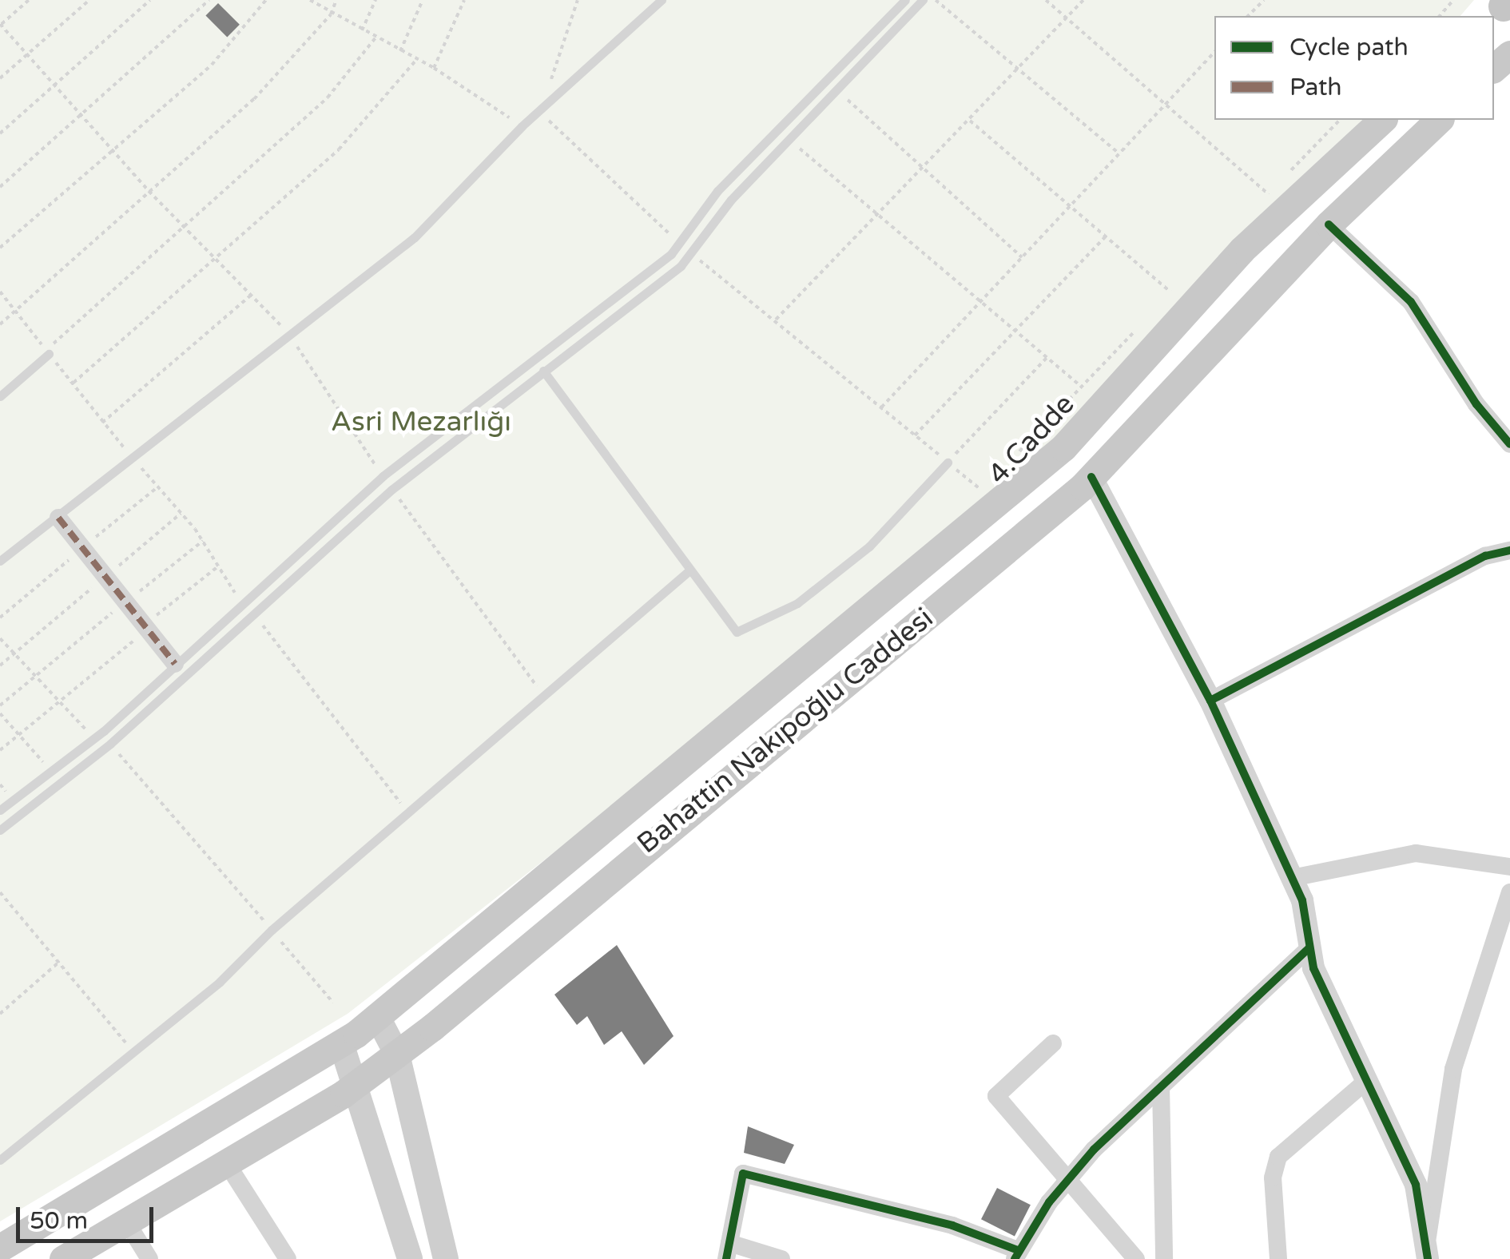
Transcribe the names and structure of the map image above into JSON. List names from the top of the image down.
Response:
{
  "streets": {
    "main road": ["Bahattin Nakıpoğlu Caddesi"],
    "path": ["4.Cadde"]
  },
  "parks": ["Asri Mezarlığı"],
  "legend": ["Cycle path", "Path"],
  "scale_bar": "50 m"
}
